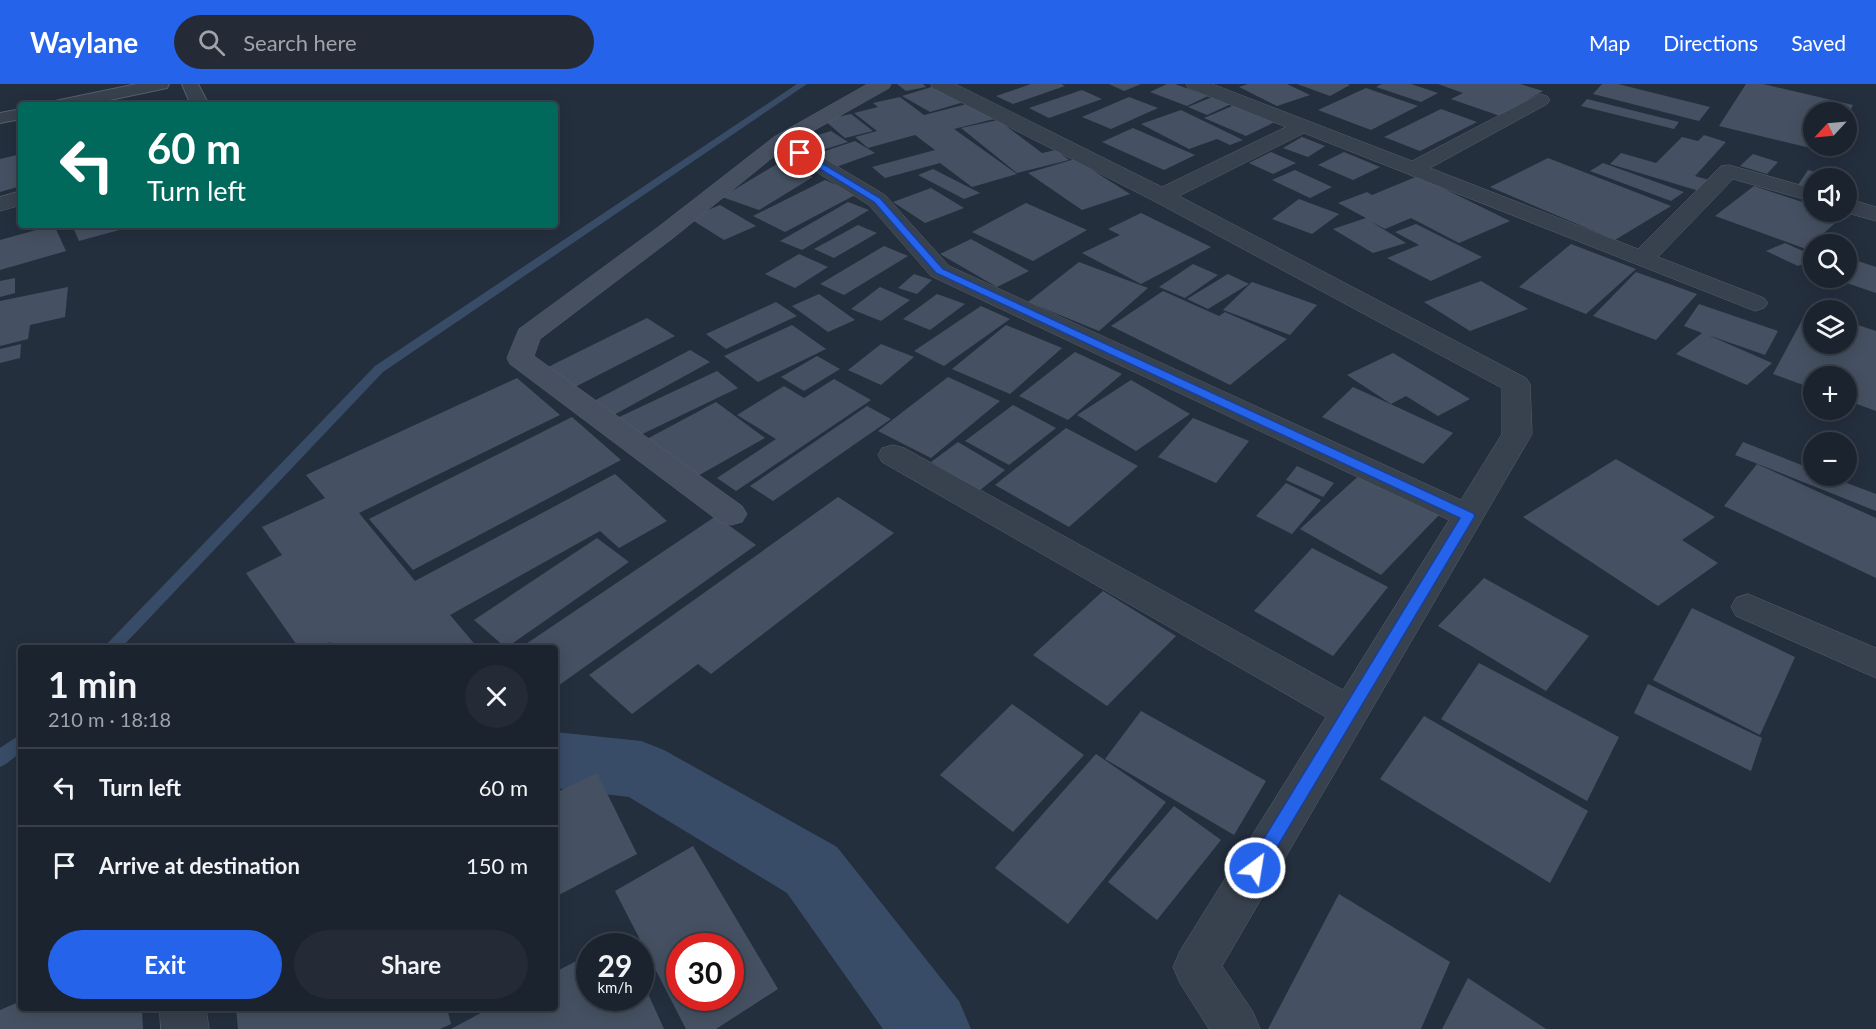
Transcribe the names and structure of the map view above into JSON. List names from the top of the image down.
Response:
{
  "north": "bottom left",
  "page": {
    "header": "Waylane",
    "search": "Search here",
    "nav": ["Map", "Directions", "Saved"],
    "map_buttons": ["+", "−"],
    "turn": ["60 m", "Turn left"],
    "heading": ["1 min", "210 m · 18:18"],
    "list": [
      {
        "name": "Turn left",
        "value": "60 m"
      },
      {
        "name": "Arrive at destination",
        "value": "150 m"
      }
    ],
    "buttons": ["Exit", "Share"],
    "speed": "29 km/h",
    "limit": "30"
  }
}
